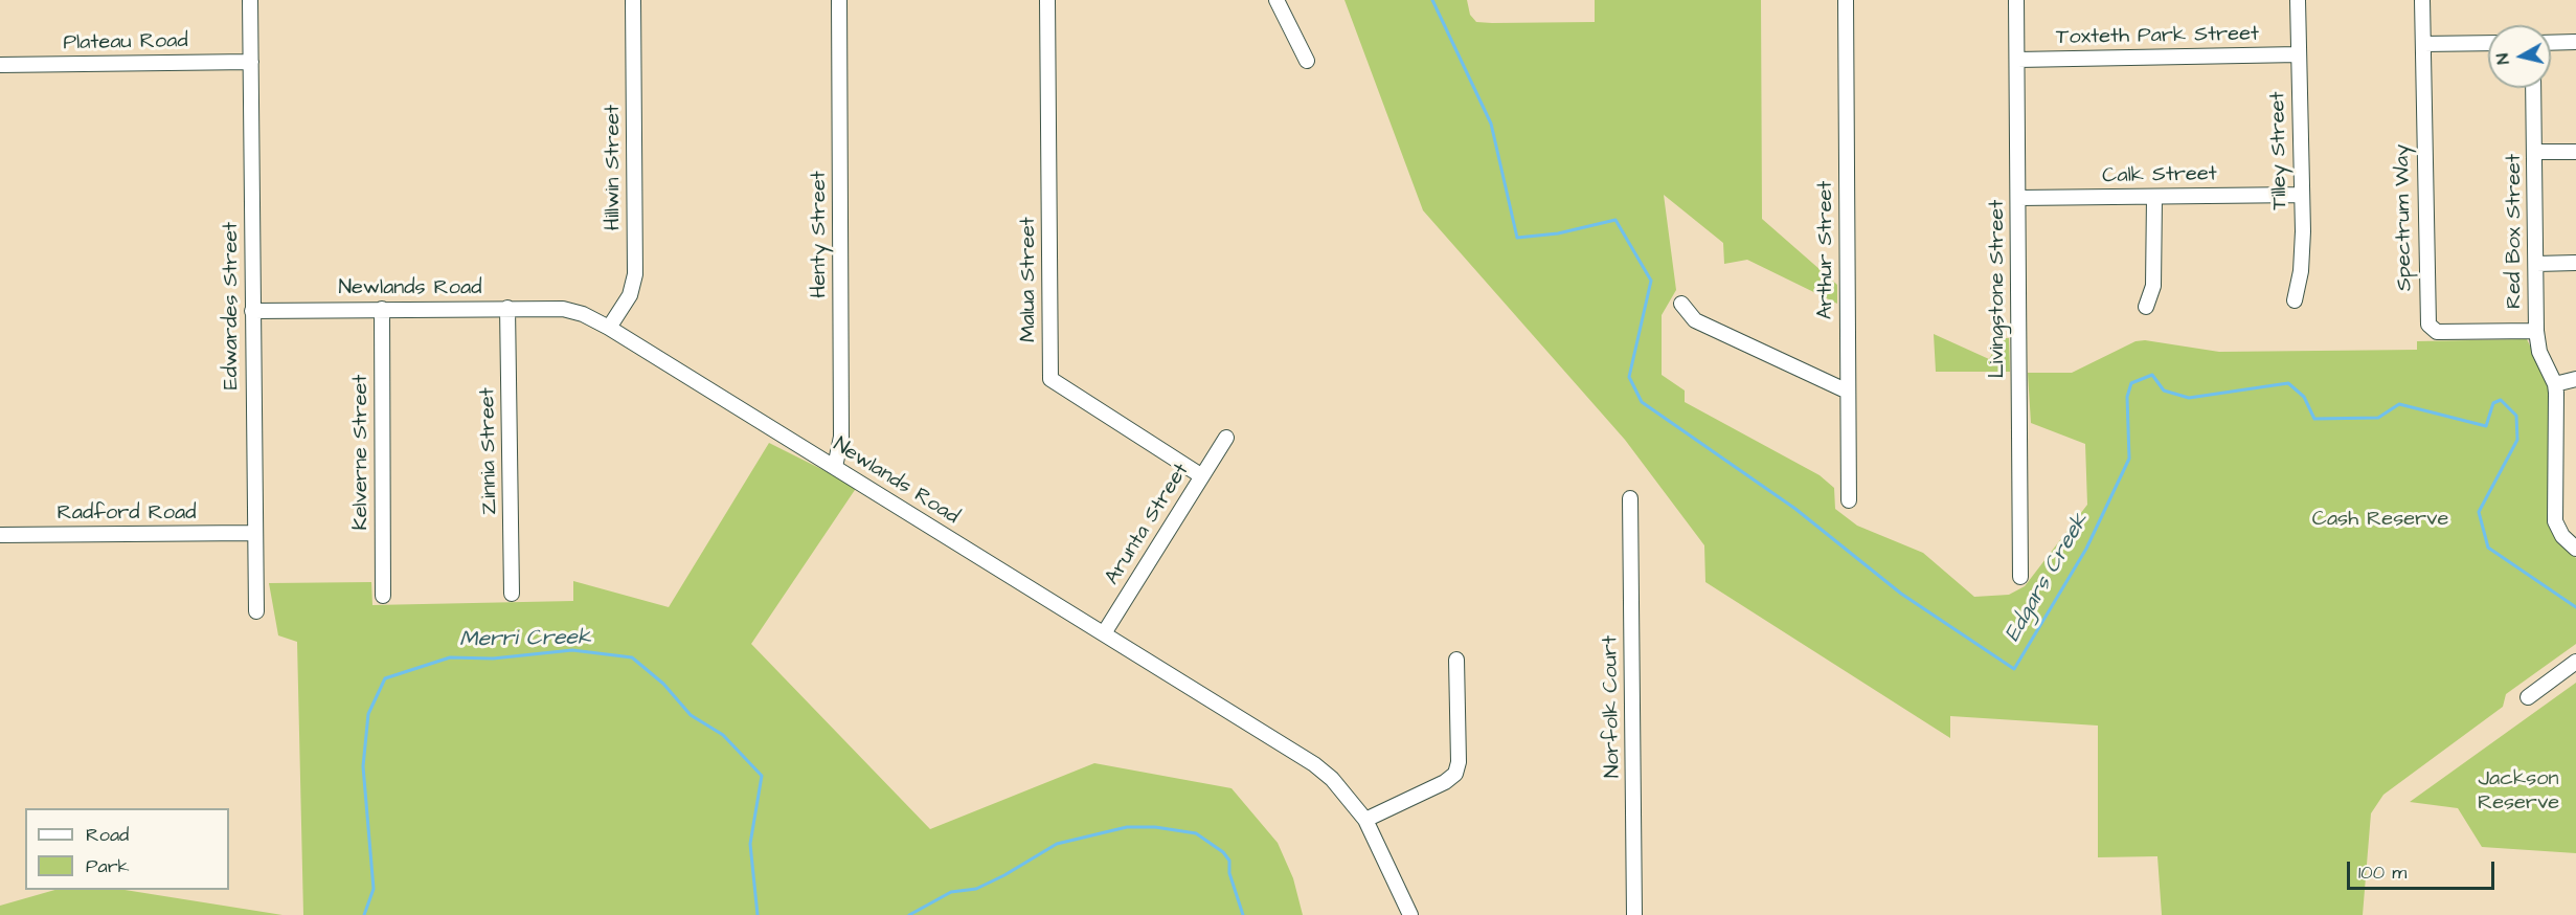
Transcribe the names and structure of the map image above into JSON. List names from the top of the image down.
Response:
{
  "streets": {
    "street": [
      "Toxteth Park Street",
      "Plateau Road",
      "Tilley Street",
      "Hillwin Street",
      "Calk Street",
      "Spectrum Way",
      "Red Box Street",
      "Henty Street",
      "Arthur Street",
      "Malua Street",
      "Newlands Road",
      "Livingstone Street",
      "Edwardes Street",
      "Zinnia Street",
      "Kelverne Street",
      "Radford Road",
      "Arunta Street",
      "Norfolk Court"
    ]
  },
  "crossings": [
    ["Toxteth Park Street", "Tilley Street"],
    ["Toxteth Park Street", "Livingstone Street"],
    ["Plateau Road", "Edwardes Street"],
    ["Tilley Street", "Calk Street"],
    ["Hillwin Street", "Newlands Road"],
    ["Calk Street", "Livingstone Street"],
    ["Spectrum Way", "Red Box Street"],
    ["Henty Street", "Newlands Road"],
    ["Malua Street", "Arunta Street"],
    ["Newlands Road", "Edwardes Street"],
    ["Newlands Road", "Zinnia Street"],
    ["Newlands Road", "Kelverne Street"],
    ["Newlands Road", "Arunta Street"],
    ["Edwardes Street", "Radford Road"]
  ],
  "water": ["Edgars Creek", "Merri Creek"],
  "parks": ["Cash Reserve", "Jackson Reserve"],
  "legend": ["Road", "Park"],
  "scale_bar": "100 m",
  "north": "left"
}
